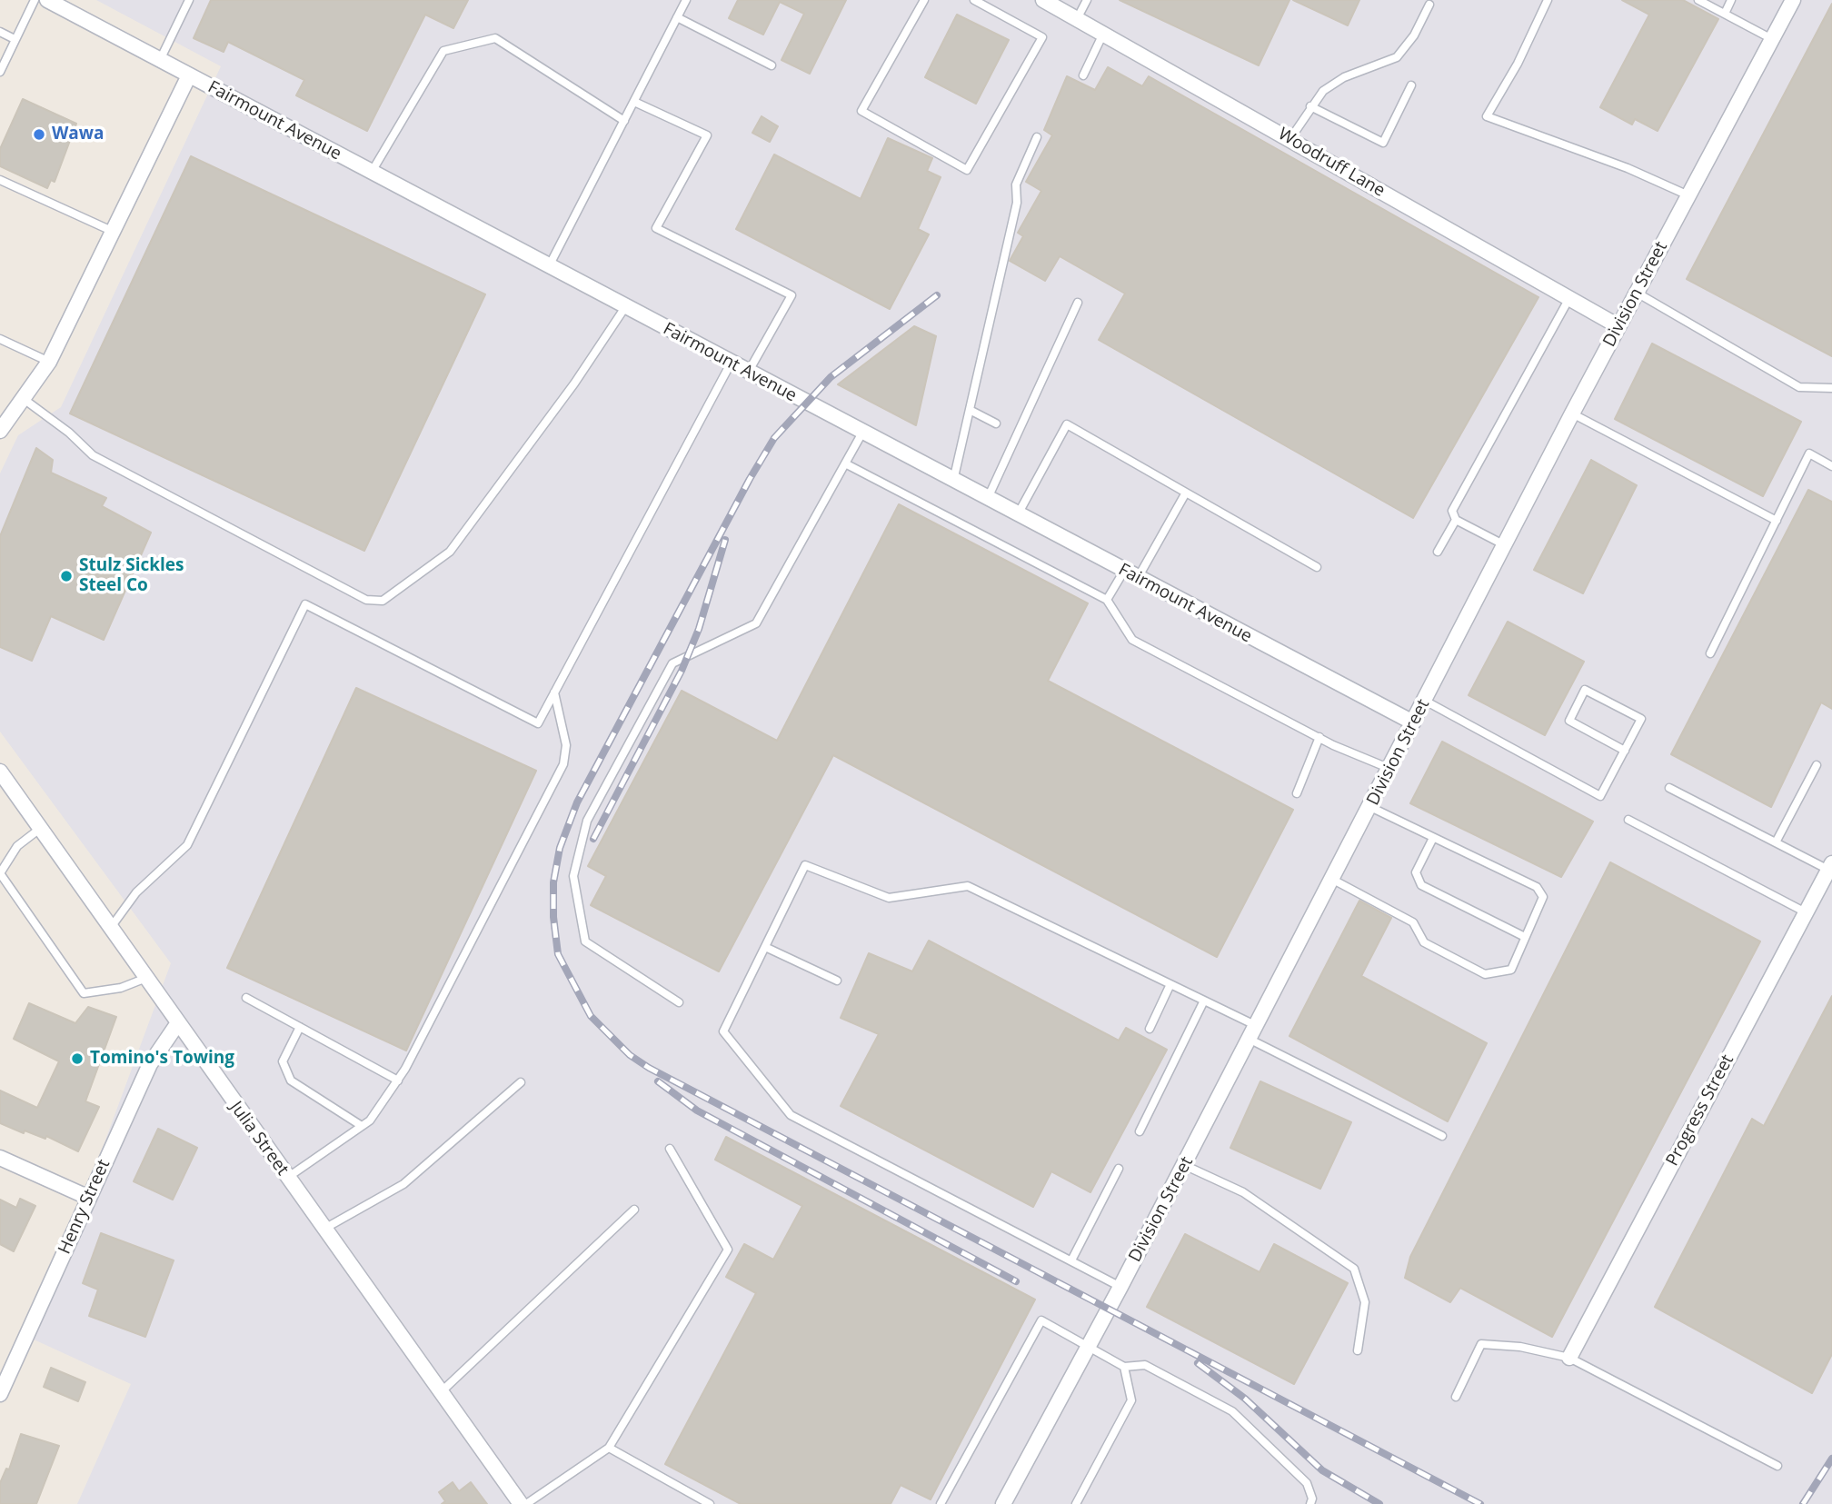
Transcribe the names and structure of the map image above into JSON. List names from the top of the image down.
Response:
{
  "streets": {
    "street": [
      "Fairmount Avenue",
      "Woodruff Lane",
      "Division Street",
      "Progress Street",
      "Julia Street",
      "Henry Street"
    ]
  },
  "crossings": [
    ["Fairmount Avenue", "Division Street"],
    ["Woodruff Lane", "Division Street"],
    ["Julia Street", "Henry Street"]
  ],
  "places": ["Wawa", "Stulz Sickles Steel Co", "Tomino's Towing"]
}
